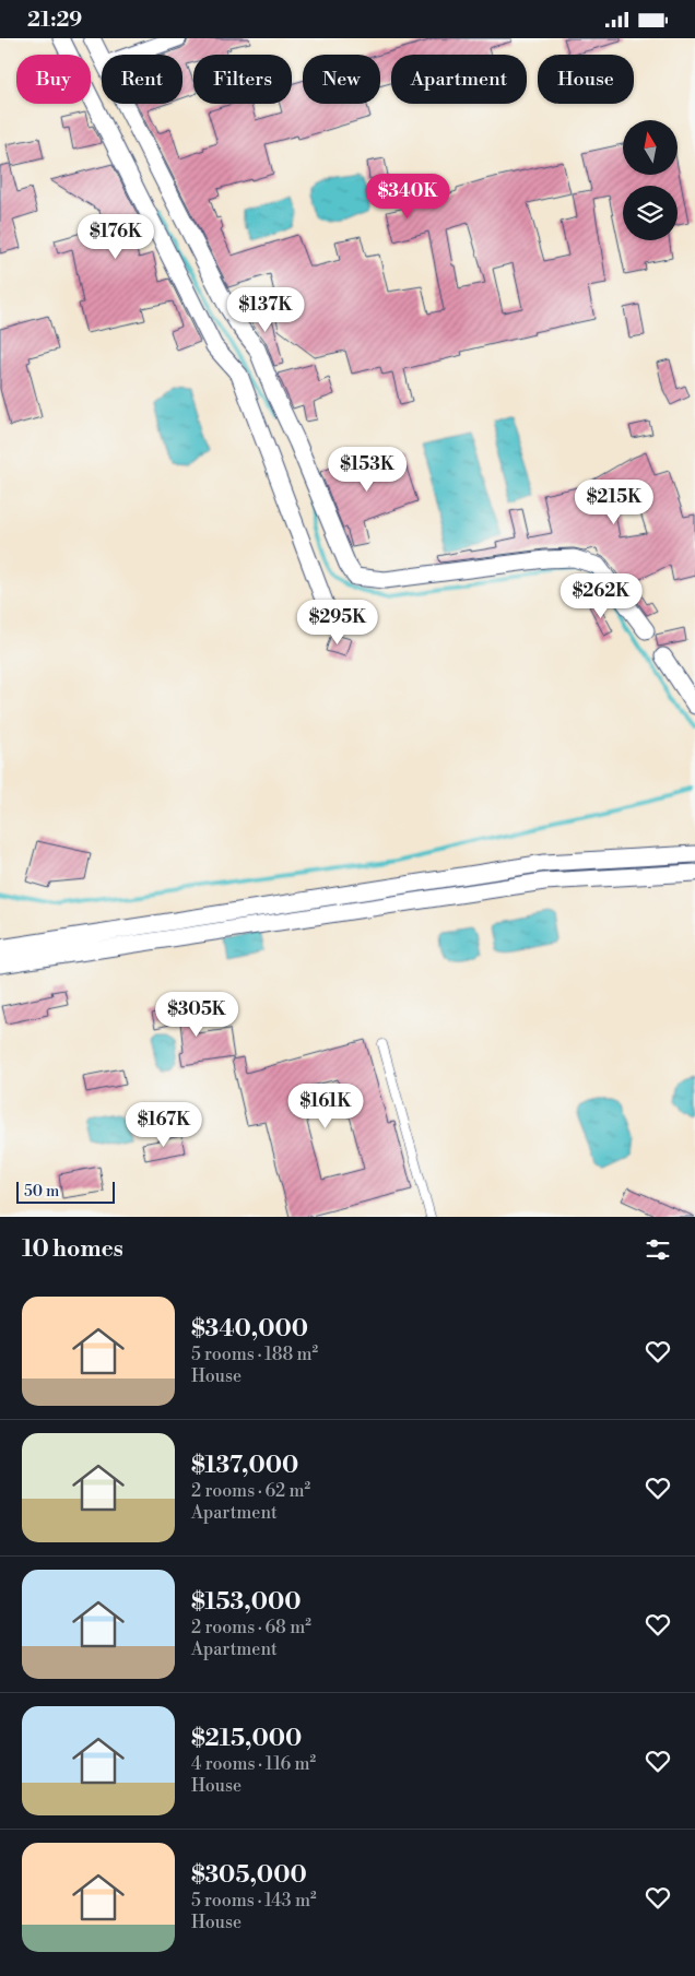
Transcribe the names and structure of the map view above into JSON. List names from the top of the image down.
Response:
{
  "scale_bar": "50 m",
  "north": "top",
  "page": {
    "status": "21:29",
    "chip": [
      "Buy",
      "Rent",
      "Filters",
      "New",
      "Apartment",
      "House"
    ],
    "price": [
      "$340K",
      "$176K",
      "$137K",
      "$153K",
      "$215K",
      "$262K",
      "$295K",
      "$305K",
      "$161K",
      "$167K"
    ],
    "scale": "50 m",
    "heading": "10 homes",
    "list": [
      {
        "name": "$340,000",
        "note": "5 rooms · 188 m² · House"
      },
      {
        "name": "$137,000",
        "note": "2 rooms · 62 m² · Apartment"
      },
      {
        "name": "$153,000",
        "note": "2 rooms · 68 m² · Apartment"
      },
      {
        "name": "$215,000",
        "note": "4 rooms · 116 m² · House"
      },
      {
        "name": "$305,000",
        "note": "5 rooms · 143 m² · House"
      }
    ]
  }
}
